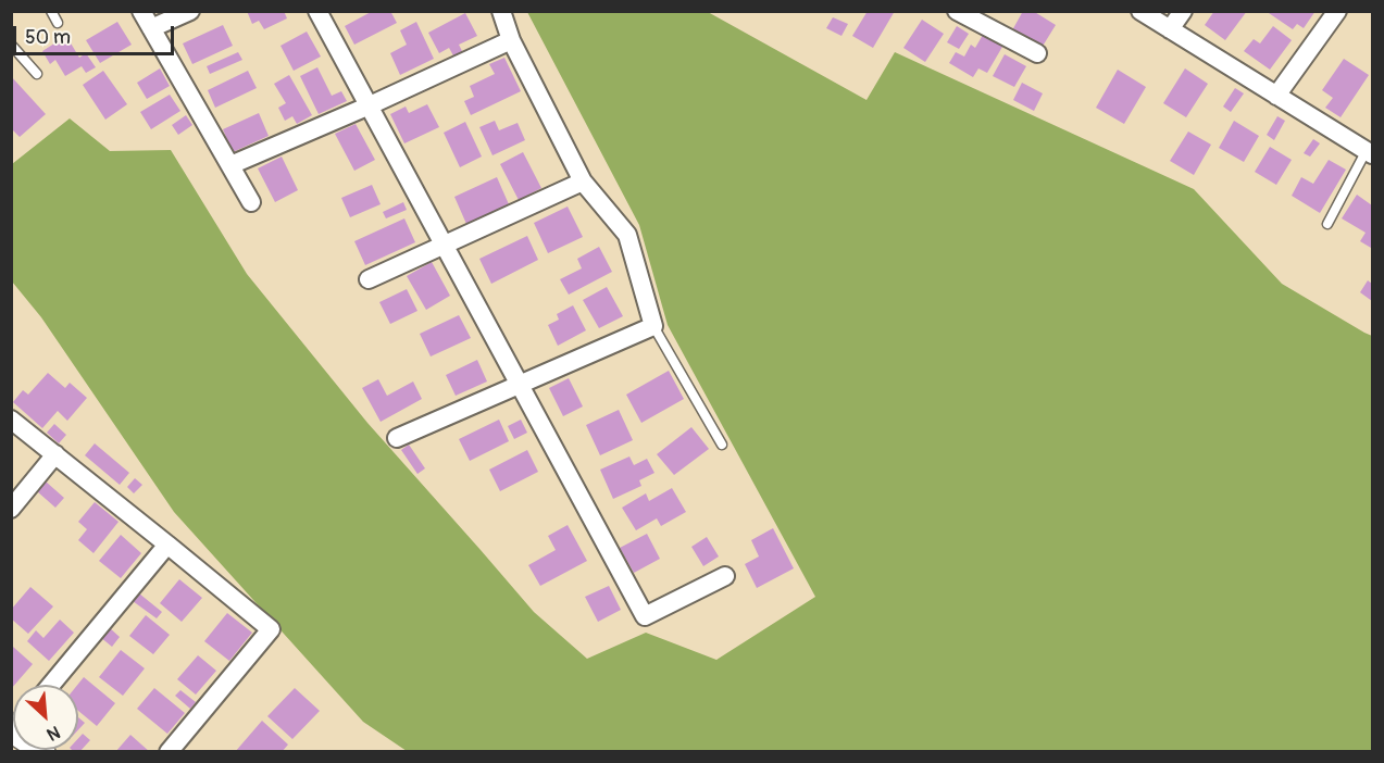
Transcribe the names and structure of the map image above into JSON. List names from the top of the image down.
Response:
{
  "scale_bar": "50 m",
  "north": "bottom right"
}
